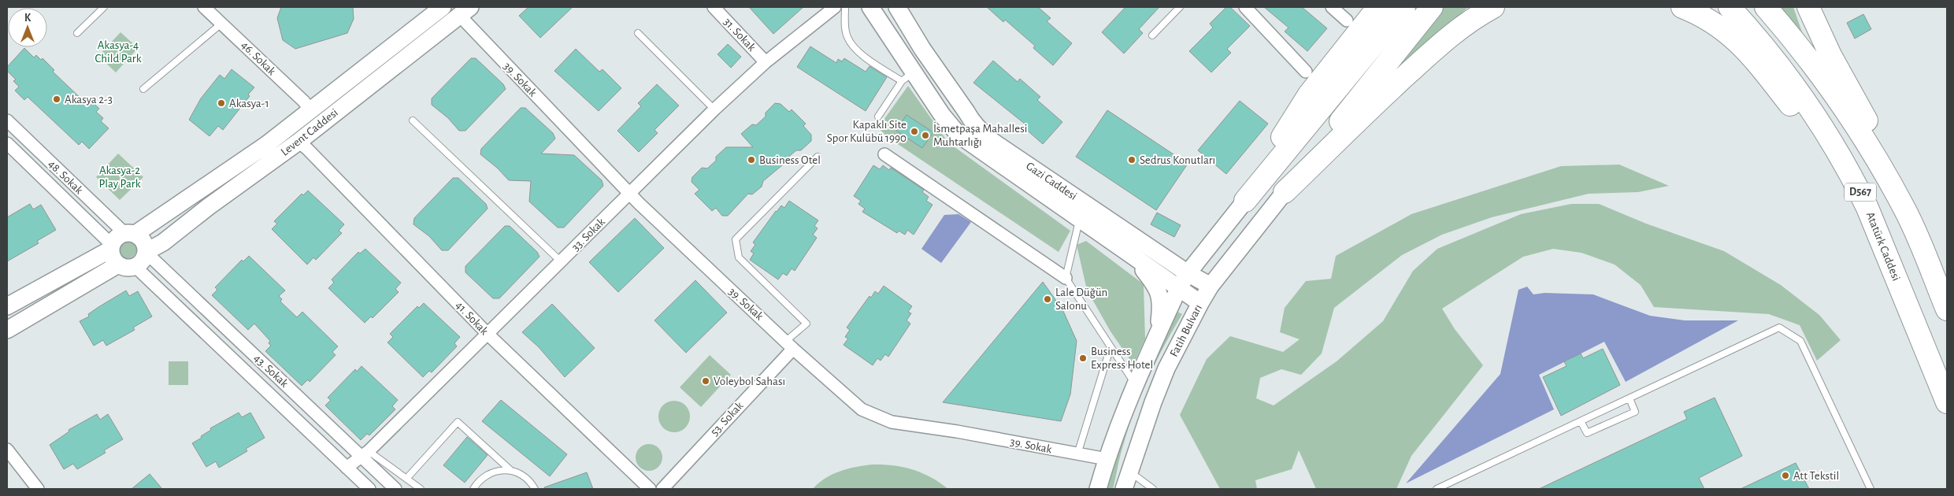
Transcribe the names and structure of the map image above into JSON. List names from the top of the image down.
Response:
{
  "streets": {
    "highway": ["D567", "Atatürk Caddesi"],
    "street": [
      "31. Sokak",
      "46. Sokak",
      "39. Sokak",
      "Levent Caddesi",
      "48. Sokak",
      "Gazi Caddesi",
      "33. Sokak",
      "41. Sokak",
      "Fatih Bulvarı",
      "43. Sokak",
      "53. Sokak"
    ]
  },
  "crossings": [
    ["31. Sokak", "33. Sokak"],
    ["46. Sokak", "Levent Caddesi"],
    ["39. Sokak", "Levent Caddesi"],
    ["39. Sokak", "33. Sokak"],
    ["39. Sokak", "Fatih Bulvarı"],
    ["39. Sokak", "53. Sokak"],
    ["Levent Caddesi", "48. Sokak"],
    ["Levent Caddesi", "41. Sokak"],
    ["Levent Caddesi", "43. Sokak"],
    ["48. Sokak", "43. Sokak"],
    ["Gazi Caddesi", "Fatih Bulvarı"],
    ["33. Sokak", "41. Sokak"],
    ["33. Sokak", "43. Sokak"]
  ],
  "parks": ["Akasya-4 Child Park", "Akasya-2 Play Park"],
  "places": [
    "Akasya 2-3",
    "Akasya-1",
    "Kapaklı Site Spor Kulübü 1990",
    "İsmetpaşa Mahallesi Muhtarlığı",
    "Business Otel",
    "Sedrus Konutları",
    "Lale Düğün Salonu",
    "Business Express Hotel",
    "Voleybol Sahası",
    "Att Tekstil"
  ],
  "north": "top"
}
